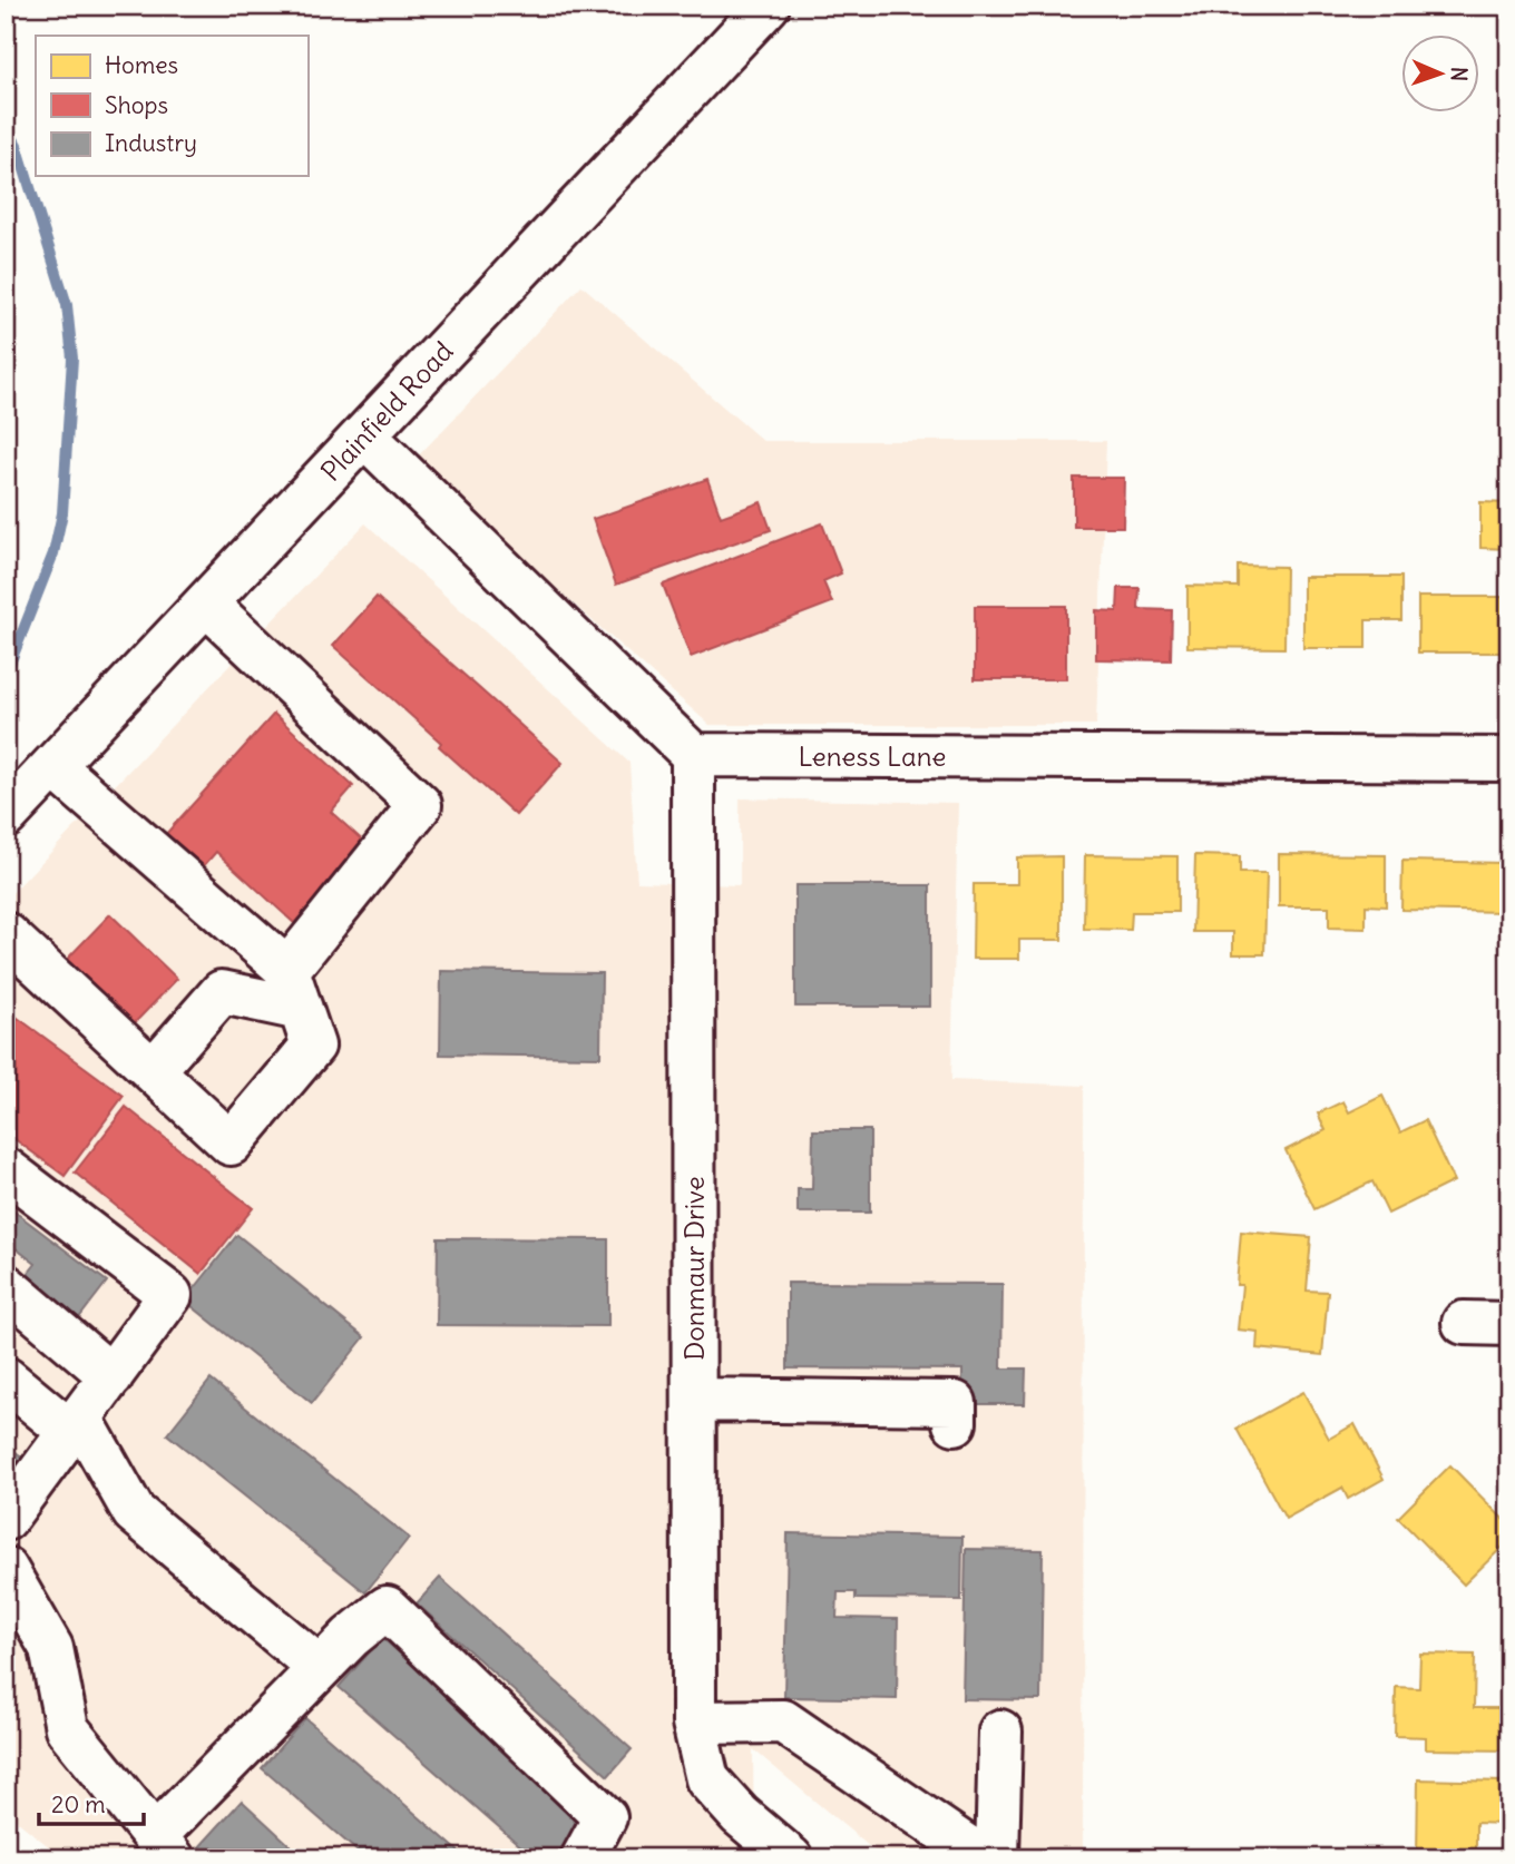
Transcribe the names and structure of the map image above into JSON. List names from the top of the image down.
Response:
{
  "streets": {
    "street": ["Plainfield Road", "Leness Lane", "Donmaur Drive"]
  },
  "crossings": [
    ["Leness Lane", "Donmaur Drive"]
  ],
  "legend": ["Homes", "Shops", "Industry"],
  "scale_bar": "20 m",
  "north": "right"
}
